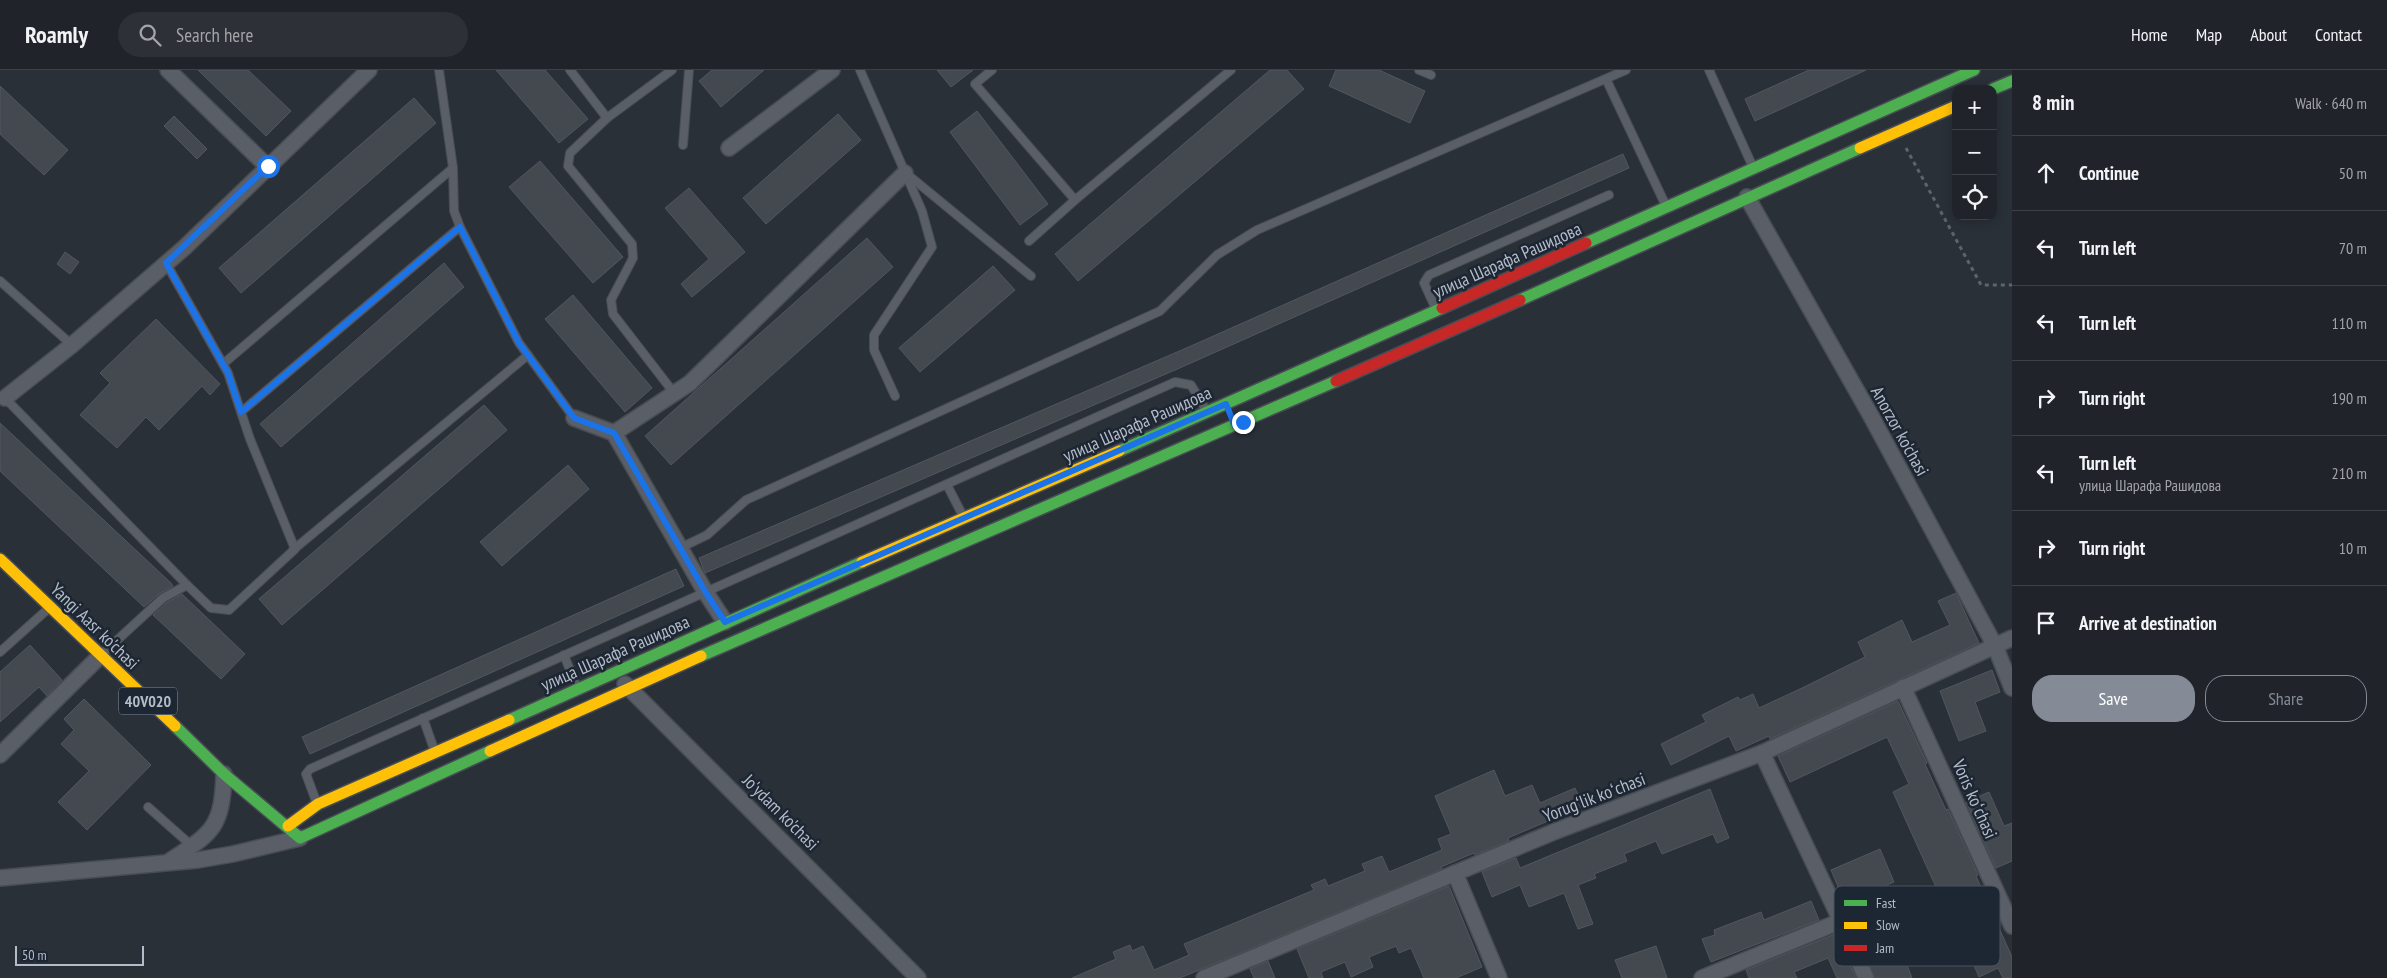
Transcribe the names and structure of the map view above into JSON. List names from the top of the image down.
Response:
{
  "streets": {
    "main road": ["улица Шарафа Рашидова", "Yangi Aasr ko'chasi", "40V020"],
    "street": [
      "Anorzor ko'chasi",
      "Yorugʻlik koʻchasi",
      "Voris koʻchasi",
      "Jo'ydam ko'chasi"
    ]
  },
  "crossings": [
    ["улица Шарафа Рашидова", "Yangi Aasr ko'chasi"],
    ["улица Шарафа Рашидова", "Jo'ydam ko'chasi"],
    ["Anorzor ko'chasi", "Yorugʻlik koʻchasi"],
    ["Yorugʻlik koʻchasi", "Voris koʻchasi"]
  ],
  "legend": ["Fast", "Slow", "Jam"],
  "scale_bar": "50 m",
  "page": {
    "header": "Roamly",
    "search": "Search here",
    "nav": [
      "Home",
      "Map",
      "About",
      "Contact"
    ],
    "heading": ["8 min", "Walk · 640 m"],
    "map_buttons": ["+", "−"],
    "list": [
      ["Continue", "50 m"],
      ["Turn left", "70 m"],
      ["Turn left", "110 m"],
      ["Turn right", "190 m"],
      ["Turn left", "улица Шарафа Рашидова", "210 m"],
      ["Turn right", "10 m"],
      "Arrive at destination"
    ],
    "buttons": ["Save", "Share"],
    "scale": "50 m"
  }
}
